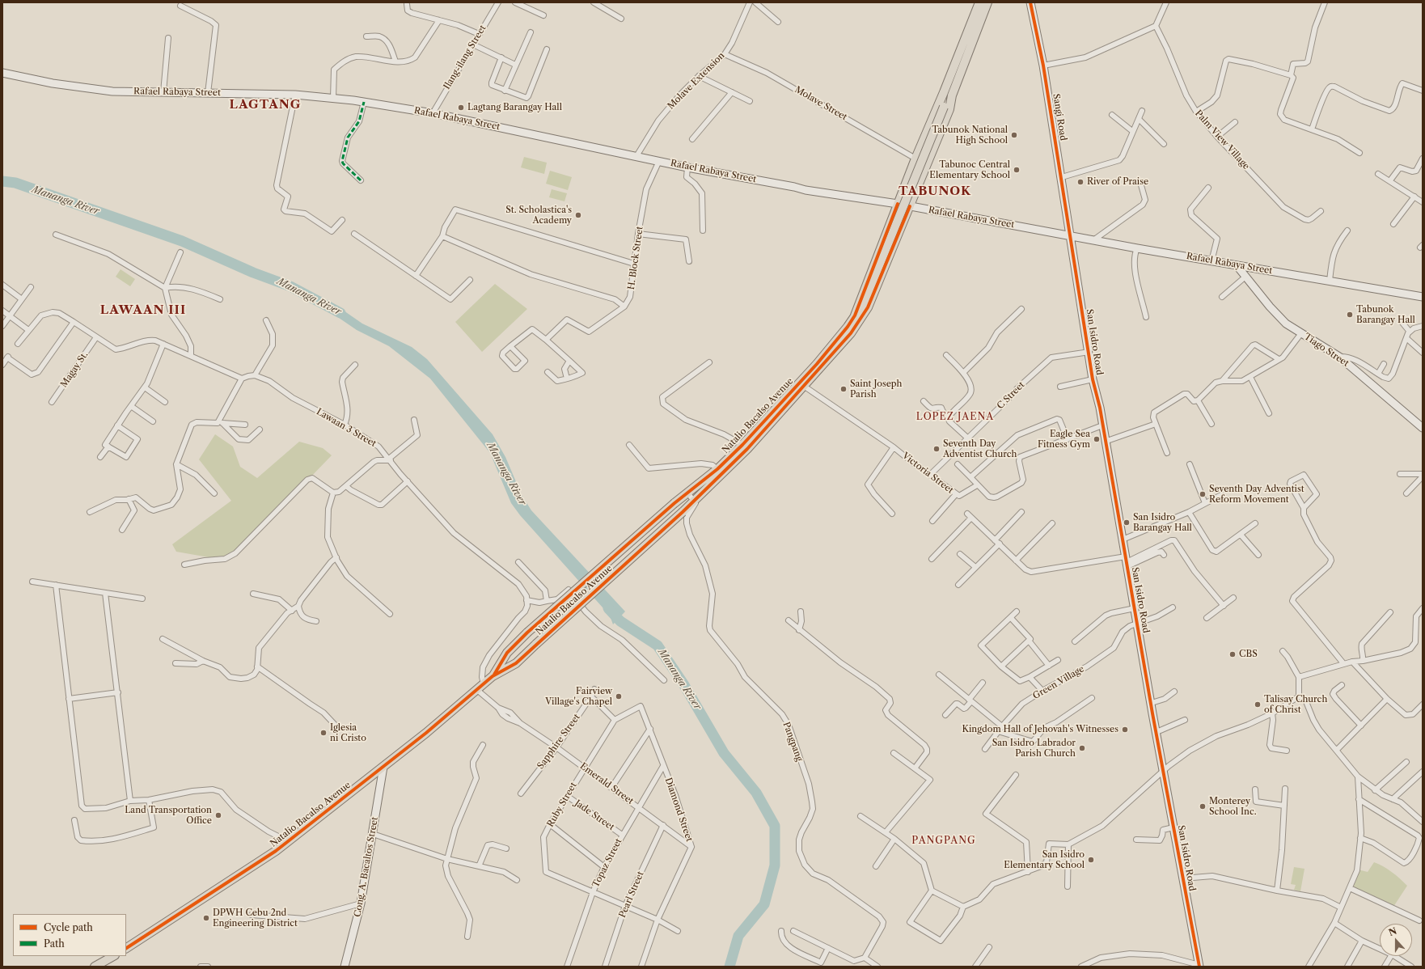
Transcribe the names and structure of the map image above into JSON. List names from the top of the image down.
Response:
{
  "streets": {
    "main road": [
      "Rafael Rabaya Street",
      "Sangi Road",
      "San Isidro Road",
      "Tiago Street",
      "Natalio Bacalso Avenue",
      "Cong. A. Bacaltos Street"
    ],
    "street": [
      "Ilang-ilang Street",
      "Molave Extension",
      "Molave Street",
      "Palm View Village",
      "H. Block Street",
      "Magay St.",
      "C Street",
      "Lawaan 3 Street",
      "Victoria Street",
      "Green Village",
      "Sapphire Street",
      "Pangpang",
      "Emerald Street",
      "Ruby Street",
      "Diamond Street",
      "Jade Street",
      "Topaz Street",
      "Pearl Street"
    ]
  },
  "crossings": [
    ["Ilang-ilang Street", "Rafael Rabaya Street"],
    ["Molave Extension", "Rafael Rabaya Street"],
    ["Molave Extension", "Molave Street"],
    ["Rafael Rabaya Street", "Sangi Road"],
    ["Rafael Rabaya Street", "H. Block Street"],
    ["Rafael Rabaya Street", "San Isidro Road"],
    ["Rafael Rabaya Street", "Tiago Street"],
    ["Rafael Rabaya Street", "Natalio Bacalso Avenue"],
    ["Molave Street", "Natalio Bacalso Avenue"],
    ["Sangi Road", "San Isidro Road"],
    ["San Isidro Road", "C Street"],
    ["San Isidro Road", "Green Village"],
    ["C Street", "Victoria Street"],
    ["Natalio Bacalso Avenue", "Victoria Street"],
    ["Natalio Bacalso Avenue", "Pangpang"],
    ["Natalio Bacalso Avenue", "Emerald Street"],
    ["Natalio Bacalso Avenue", "Cong. A. Bacaltos Street"],
    ["Sapphire Street", "Emerald Street"],
    ["Emerald Street", "Ruby Street"],
    ["Emerald Street", "Diamond Street"],
    ["Emerald Street", "Topaz Street"],
    ["Emerald Street", "Pearl Street"],
    ["Ruby Street", "Diamond Street"],
    ["Ruby Street", "Jade Street"],
    ["Ruby Street", "Topaz Street"],
    ["Diamond Street", "Topaz Street"],
    ["Jade Street", "Topaz Street"]
  ],
  "districts": [
    "LAGTANG",
    "TABUNOK",
    "LAWAAN III",
    "LOPEZ JAENA",
    "PANGPANG"
  ],
  "water": ["Mananga River"],
  "places": [
    "Lagtang Barangay Hall",
    "Tabunok National High School",
    "Tabunoc Central Elementary School",
    "River of Praise",
    "St. Scholastica's Academy",
    "Tabunok Barangay Hall",
    "Saint Joseph Parish",
    "Eagle Sea Fitness Gym",
    "Seventh Day Adventist Church",
    "Seventh Day Adventist Reform Movement",
    "San Isidro Barangay Hall",
    "CBS",
    "Fairview Village's Chapel",
    "Talisay Church of Christ",
    "Kingdom Hall of Jehovah's Witnesses",
    "Iglesia ni Cristo",
    "San Isidro Labrador Parish Church",
    "Monterey School Inc.",
    "Land Transportation Office",
    "San Isidro Elementary School",
    "DPWH Cebu 2nd Engineering District"
  ],
  "legend": ["Cycle path", "Path"],
  "north": "top"
}
